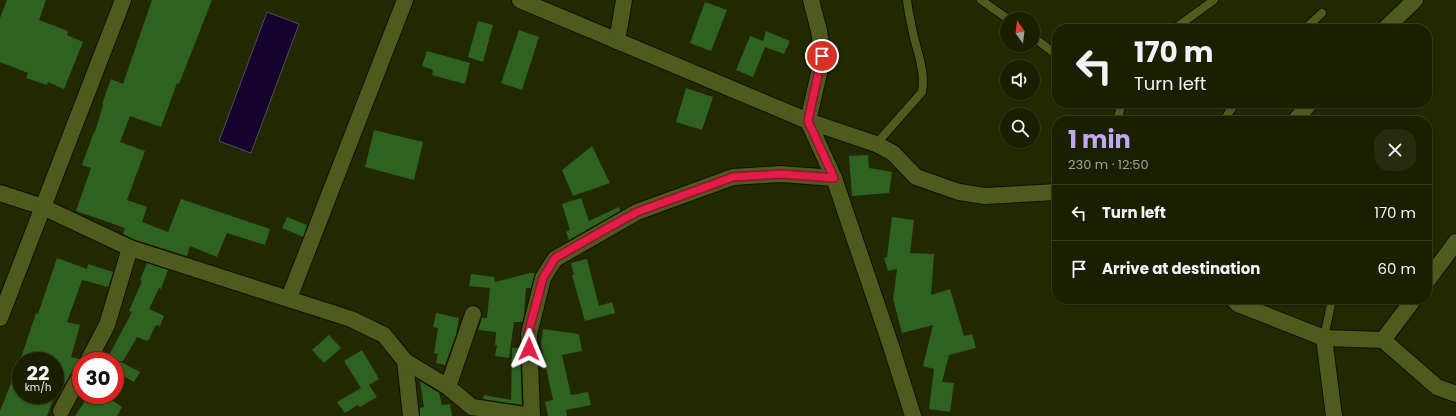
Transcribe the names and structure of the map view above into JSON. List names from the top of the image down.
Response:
{
  "north": "top",
  "page": {
    "turn": ["170 m", "Turn left"],
    "heading": ["1 min", "230 m · 12:50"],
    "list": [
      {
        "name": "Turn left",
        "value": "170 m"
      },
      {
        "name": "Arrive at destination",
        "value": "60 m"
      }
    ],
    "speed": "22 km/h",
    "limit": "30"
  }
}
